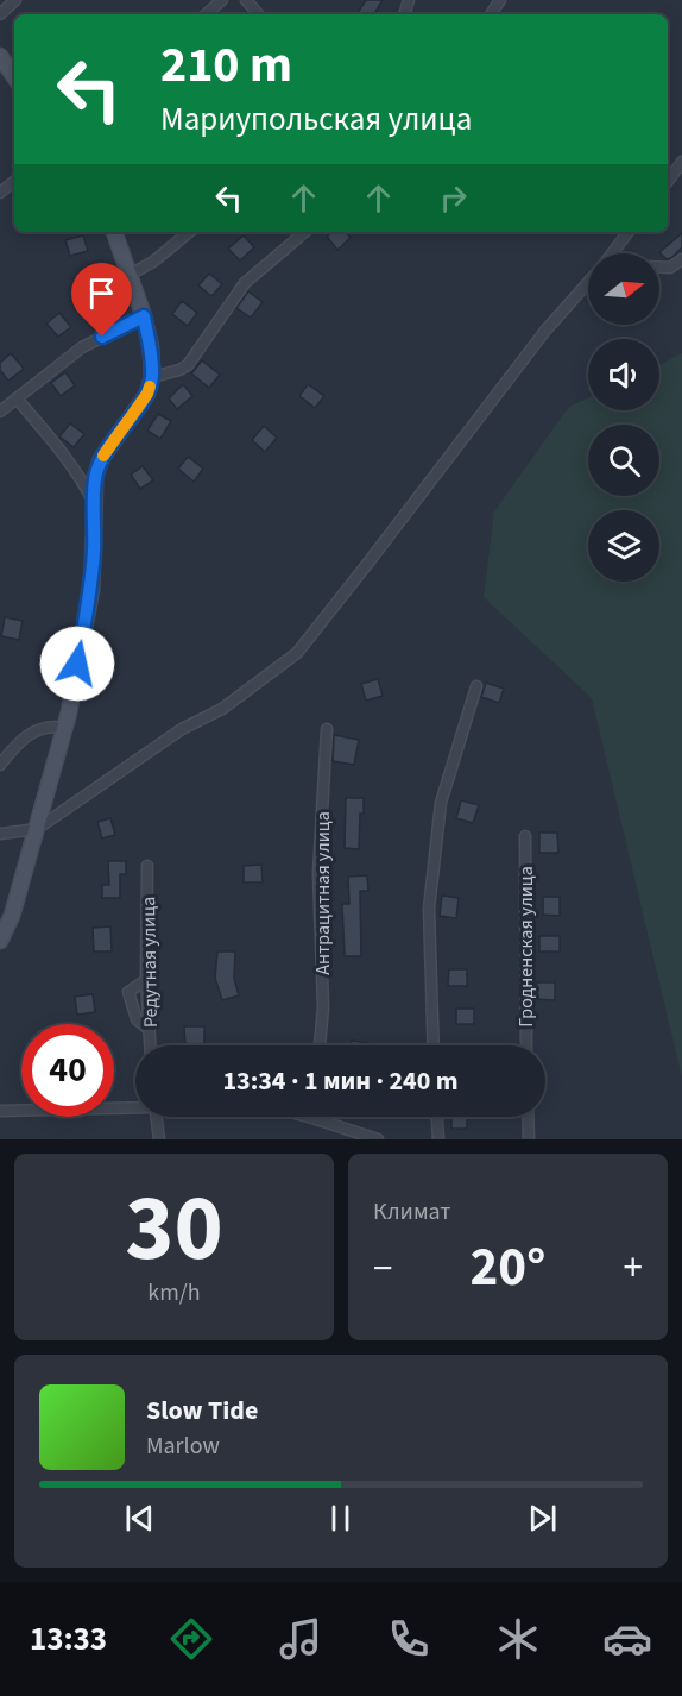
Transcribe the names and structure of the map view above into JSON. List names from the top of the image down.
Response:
{
  "streets": {
    "street": ["Антрацитная улица", "Гродненская улица", "Редутная улица"]
  },
  "north": "right",
  "page": {
    "turn": ["210 m", "Мариупольская улица"],
    "limit": "40",
    "trip": "13:34 · 1 мин · 240 m",
    "tile": [
      ["30", "km/h"],
      "Климат"
    ],
    "heat": ["−", "20°", "+"],
    "song": ["Slow Tide", "Marlow"],
    "tabs": "13:33"
  }
}
